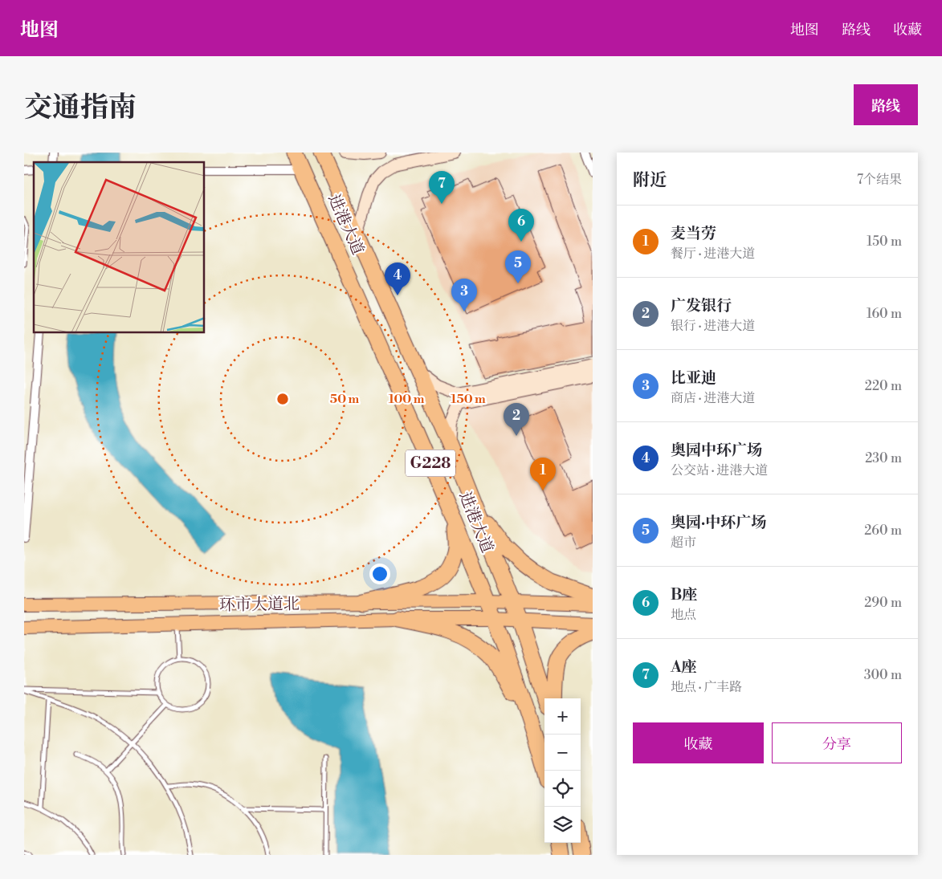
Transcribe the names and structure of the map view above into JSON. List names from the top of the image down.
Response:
{
  "streets": {
    "highway": ["进港大道", "G228"],
    "main road": ["环市大道北"]
  },
  "crossings": [
    ["进港大道", "环市大道北"]
  ],
  "page": {
    "header": "地图",
    "nav": ["地图", "路线", "收藏"],
    "title": "交通指南",
    "buttons": [
      "路线",
      ["收藏", "分享"]
    ],
    "heading": ["附近", "7个结果"],
    "pins": [
      "7",
      "6",
      "5",
      "4",
      "3",
      "2",
      "1"
    ],
    "list": [
      {
        "mark": "1",
        "name": "麦当劳",
        "note": "餐厅 · 进港大道",
        "value": "150 m"
      },
      {
        "mark": "2",
        "name": "广发银行",
        "note": "银行 · 进港大道",
        "value": "160 m"
      },
      {
        "mark": "3",
        "name": "比亚迪",
        "note": "商店 · 进港大道",
        "value": "220 m"
      },
      {
        "mark": "4",
        "name": "奥园中环广场",
        "note": "公交站 · 进港大道",
        "value": "230 m"
      },
      {
        "mark": "5",
        "name": "奥园·中环广场",
        "note": "超市",
        "value": "260 m"
      },
      {
        "mark": "6",
        "name": "B座",
        "note": "地点",
        "value": "290 m"
      },
      {
        "mark": "7",
        "name": "A座",
        "note": "地点 · 广丰路",
        "value": "300 m"
      }
    ],
    "map_buttons": ["+", "−"]
  },
  "rings": ["50 m", "100 m", "150 m"]
}
